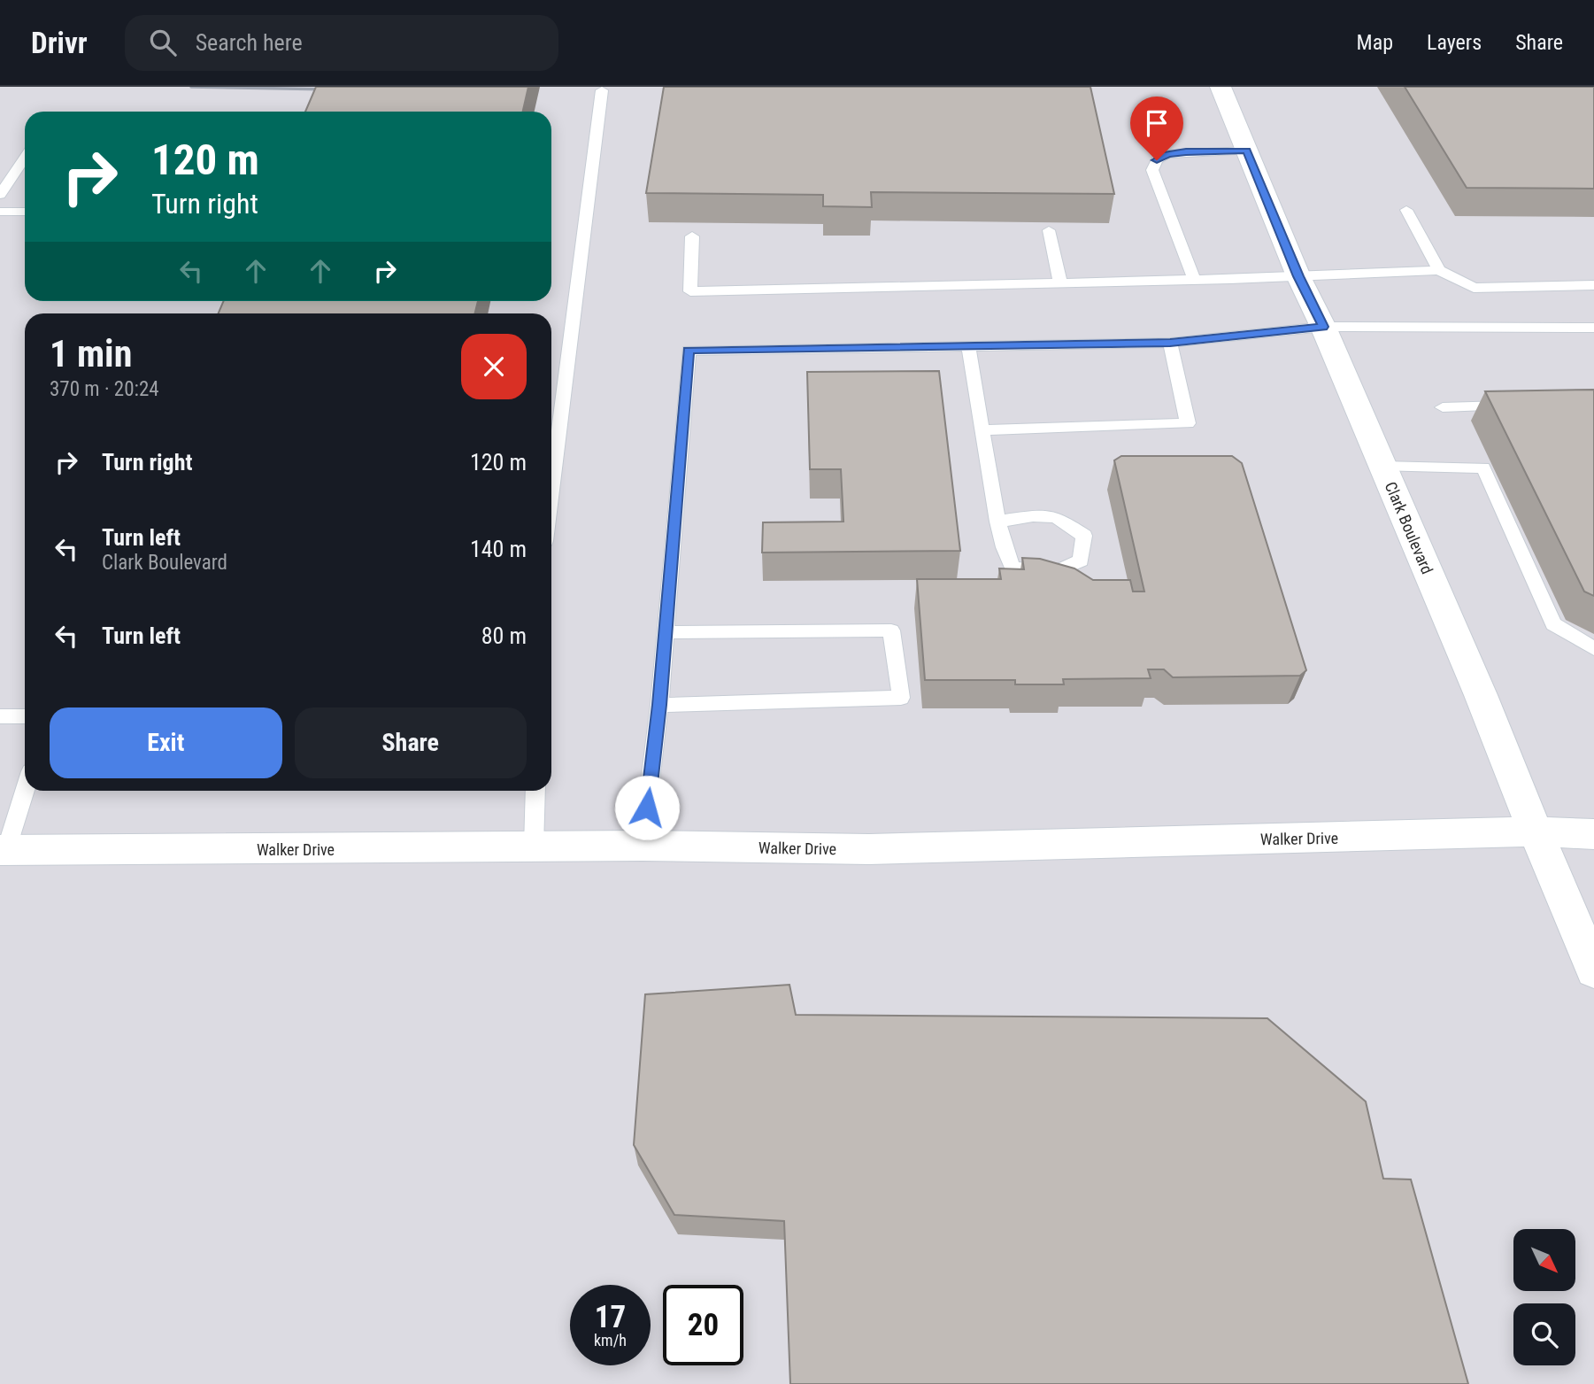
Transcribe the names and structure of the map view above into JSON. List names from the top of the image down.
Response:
{
  "streets": {
    "street": ["Clark Boulevard", "Walker Drive"]
  },
  "crossings": [
    ["Clark Boulevard", "Walker Drive"]
  ],
  "north": "bottom right",
  "page": {
    "header": "Drivr",
    "search": "Search here",
    "nav": ["Map", "Layers", "Share"],
    "turn": ["120 m", "Turn right"],
    "heading": ["1 min", "370 m · 20:24"],
    "list": [
      {
        "name": "Turn right",
        "value": "120 m"
      },
      {
        "name": "Turn left",
        "note": "Clark Boulevard",
        "value": "140 m"
      },
      {
        "name": "Turn left",
        "value": "80 m"
      }
    ],
    "buttons": ["Exit", "Share"],
    "speed": "17 km/h",
    "limit": "20"
  }
}
